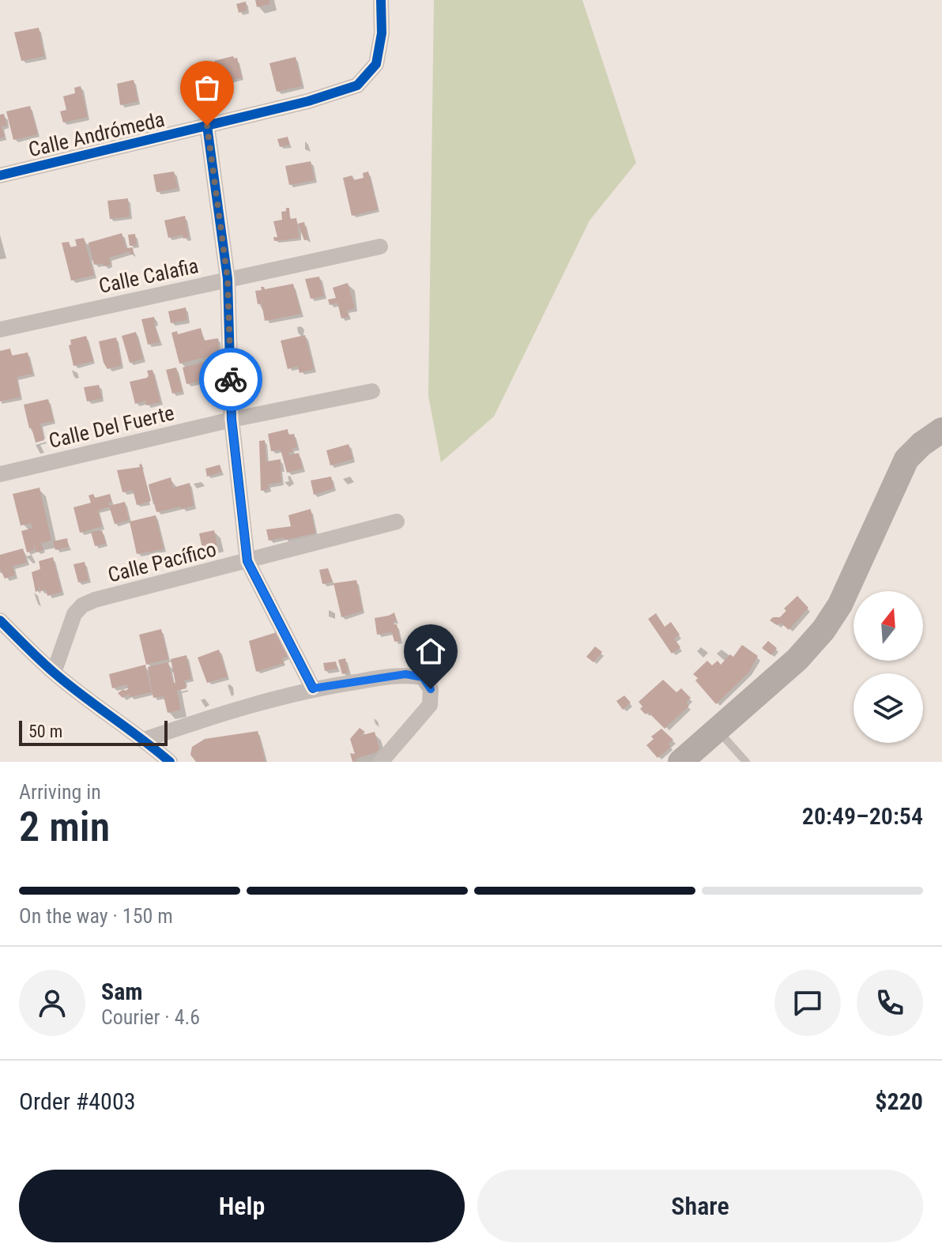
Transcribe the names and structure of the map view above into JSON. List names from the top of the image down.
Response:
{
  "streets": {
    "street": [
      "Calle Andrómeda",
      "Calle Calafia",
      "Calle Del Fuerte",
      "Calle Pacífico"
    ]
  },
  "scale_bar": "50 m",
  "north": "top",
  "page": {
    "scale": "50 m",
    "heading": ["2 min", "Arriving in", "20:49–20:54"],
    "panel": [
      "Sam",
      "Courier · 4.6",
      "Order #4003",
      "$220"
    ],
    "bar": "On the way · 150 m",
    "buttons": ["Help", "Share"]
  }
}
